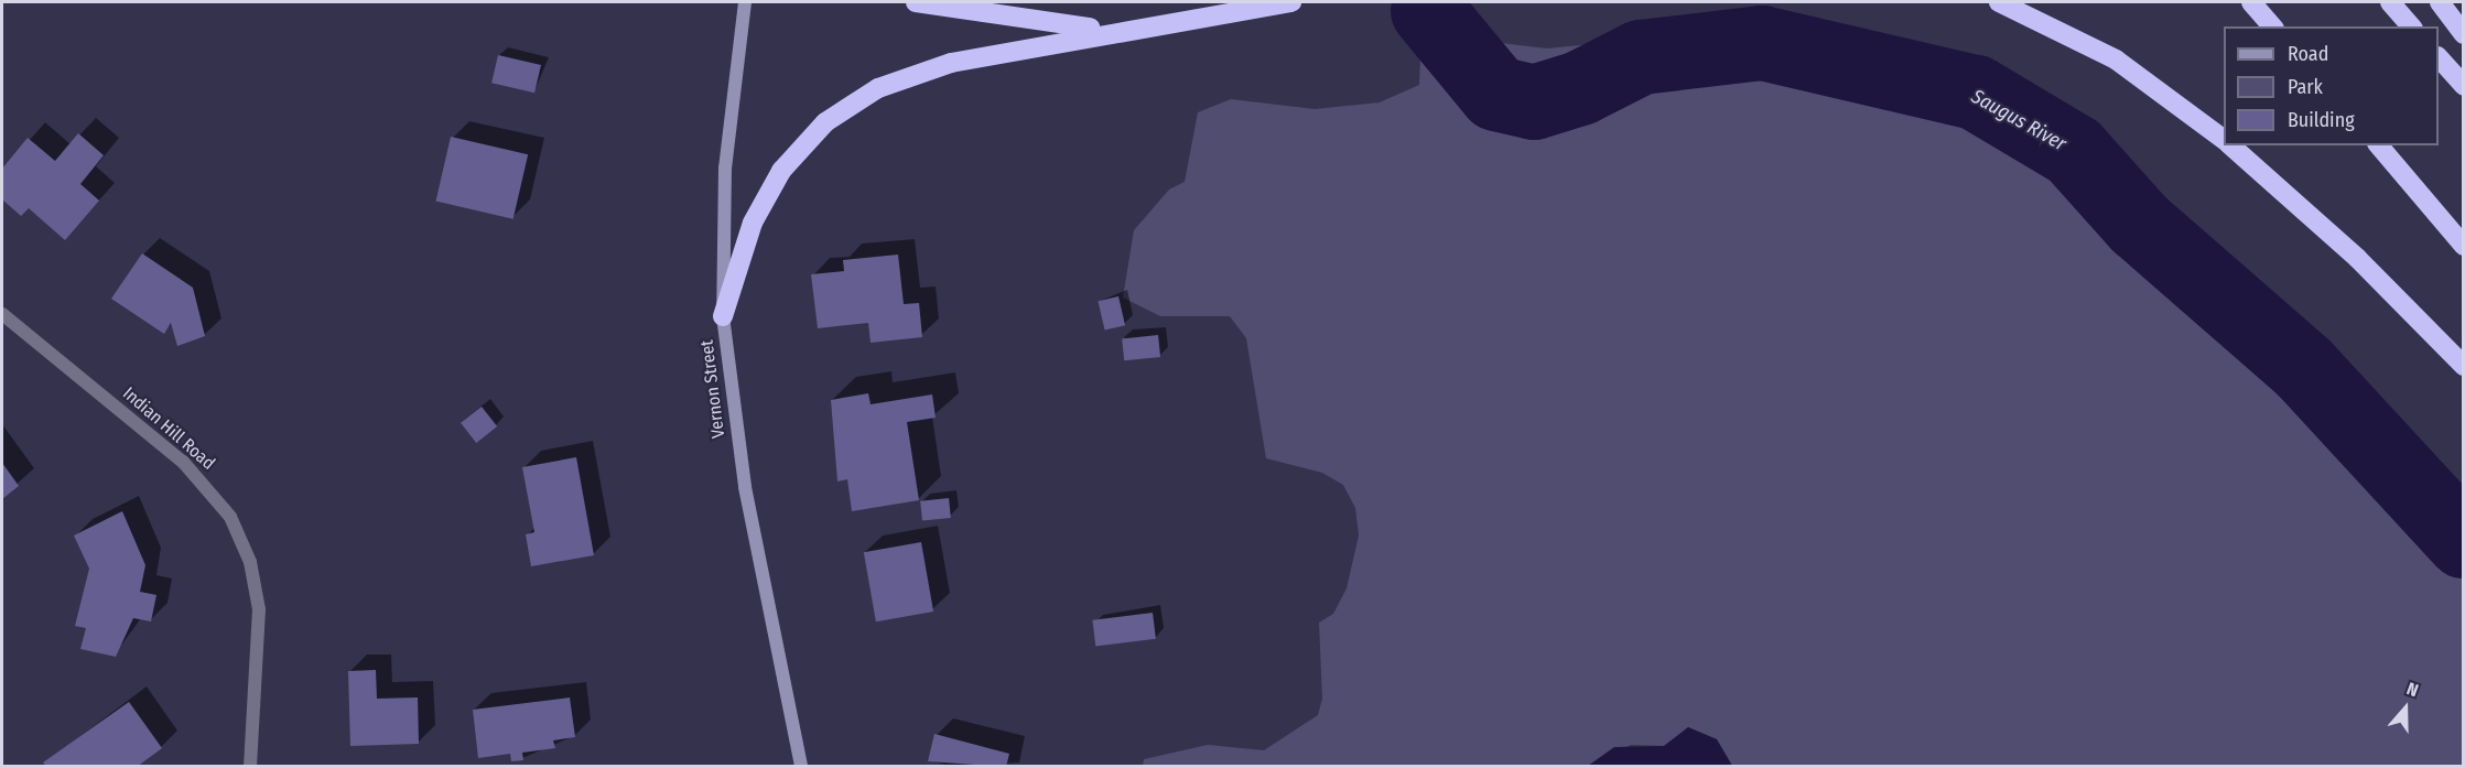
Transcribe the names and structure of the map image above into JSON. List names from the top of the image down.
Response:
{
  "streets": {
    "main road": ["Vernon Street"],
    "street": ["Indian Hill Road"]
  },
  "water": ["Saugus River"],
  "legend": ["Road", "Park", "Building"],
  "north": "top"
}
